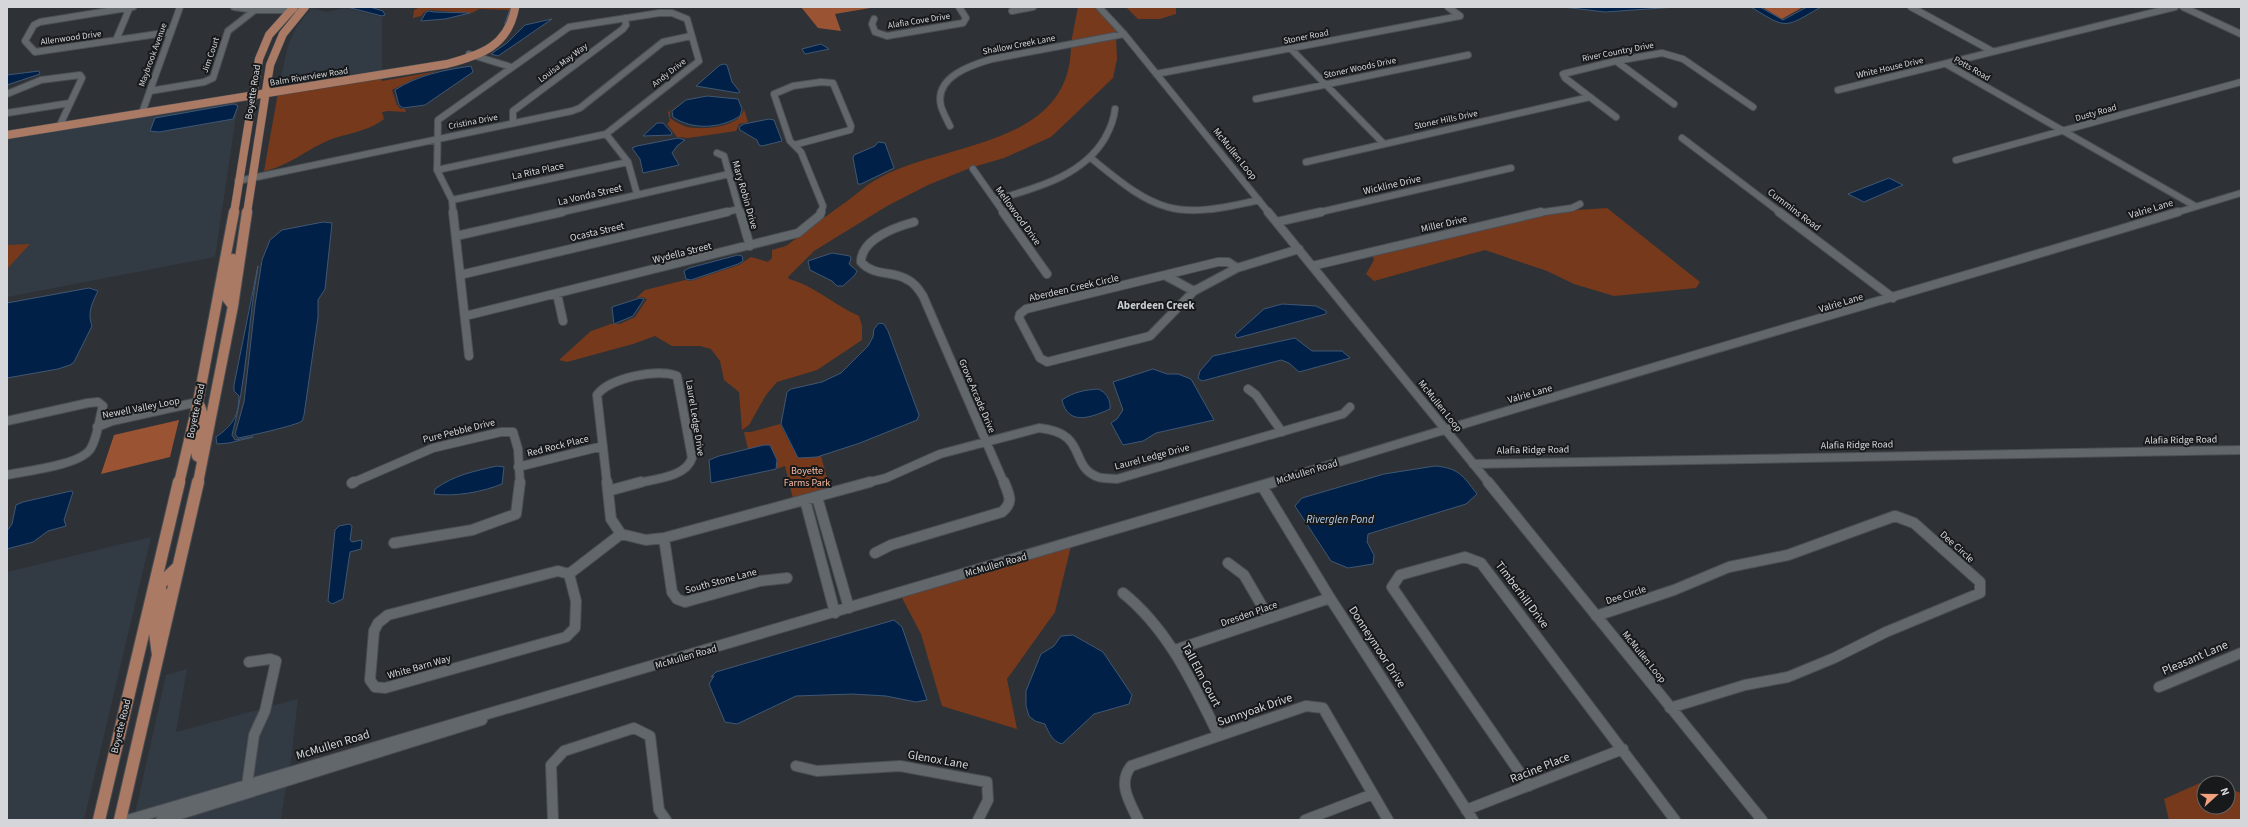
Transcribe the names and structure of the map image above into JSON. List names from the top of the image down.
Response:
{
  "streets": {
    "main road": ["Balm Riverview Road", "Boyette Road"],
    "street": [
      "Alafia Cove Drive",
      "Stoner Road",
      "Allenwood Drive",
      "Shallow Creek Lane",
      "River Country Drive",
      "Maybrook Avenue",
      "Jim Court",
      "Louisa May Way",
      "Stoner Woods Drive",
      "White House Drive",
      "Potts Road",
      "Andy Drive",
      "Dusty Road",
      "Stoner Hills Drive",
      "Cristina Drive",
      "McMullen Loop",
      "La Rita Place",
      "Wickline Drive",
      "La Vonda Street",
      "Mary Robin Drive",
      "Valrie Lane",
      "Cummins Road",
      "Mellowood Drive",
      "Miller Drive",
      "Ocasta Street",
      "Wydella Street",
      "Aberdeen Creek Circle",
      "Grove Arcade Drive",
      "Newell Valley Loop",
      "Laurel Ledge Drive",
      "Pure Pebble Drive",
      "Alafia Ridge Road",
      "Red Rock Place",
      "McMullen Road",
      "Dee Circle",
      "South Stone Lane",
      "Timberhill Drive",
      "Dresden Place",
      "Donneymoor Drive",
      "Pleasant Lane",
      "White Barn Way",
      "Tall Elm Court",
      "Sunnyoak Drive",
      "Glenox Lane",
      "Racine Place"
    ]
  },
  "crossings": [
    ["Stoner Road", "McMullen Loop"],
    ["Allenwood Drive", "Maybrook Avenue"],
    ["Shallow Creek Lane", "McMullen Loop"],
    ["River Country Drive", "Stoner Hills Drive"],
    ["Maybrook Avenue", "Jim Court"],
    ["Maybrook Avenue", "Balm Riverview Road"],
    ["Louisa May Way", "Andy Drive"],
    ["Louisa May Way", "Cristina Drive"],
    ["White House Drive", "Potts Road"],
    ["Potts Road", "Dusty Road"],
    ["Potts Road", "Valrie Lane"],
    ["Andy Drive", "Cristina Drive"],
    ["Andy Drive", "La Rita Place"],
    ["Andy Drive", "La Vonda Street"],
    ["Andy Drive", "Ocasta Street"],
    ["Andy Drive", "Wydella Street"],
    ["Balm Riverview Road", "Boyette Road"],
    ["Boyette Road", "Cristina Drive"],
    ["Boyette Road", "Newell Valley Loop"],
    ["McMullen Loop", "Wickline Drive"],
    ["McMullen Loop", "Valrie Lane"],
    ["McMullen Loop", "Miller Drive"],
    ["McMullen Loop", "Aberdeen Creek Circle"],
    ["McMullen Loop", "Alafia Ridge Road"],
    ["McMullen Loop", "McMullen Road"],
    ["McMullen Loop", "Dee Circle"],
    ["La Vonda Street", "Mary Robin Drive"],
    ["Mary Robin Drive", "Ocasta Street"],
    ["Mary Robin Drive", "Wydella Street"],
    ["Valrie Lane", "Cummins Road"],
    ["Valrie Lane", "McMullen Road"],
    ["Grove Arcade Drive", "Laurel Ledge Drive"],
    ["Laurel Ledge Drive", "Red Rock Place"],
    ["Laurel Ledge Drive", "South Stone Lane"],
    ["Pure Pebble Drive", "Red Rock Place"],
    ["McMullen Road", "Donneymoor Drive"],
    ["Timberhill Drive", "Racine Place"],
    ["Dresden Place", "Donneymoor Drive"],
    ["Dresden Place", "Tall Elm Court"],
    ["Donneymoor Drive", "Racine Place"],
    ["Tall Elm Court", "Sunnyoak Drive"]
  ],
  "districts": ["Aberdeen Creek"],
  "water": ["Riverglen Pond"],
  "parks": ["Boyette Farms Park"],
  "north": "right"
}
